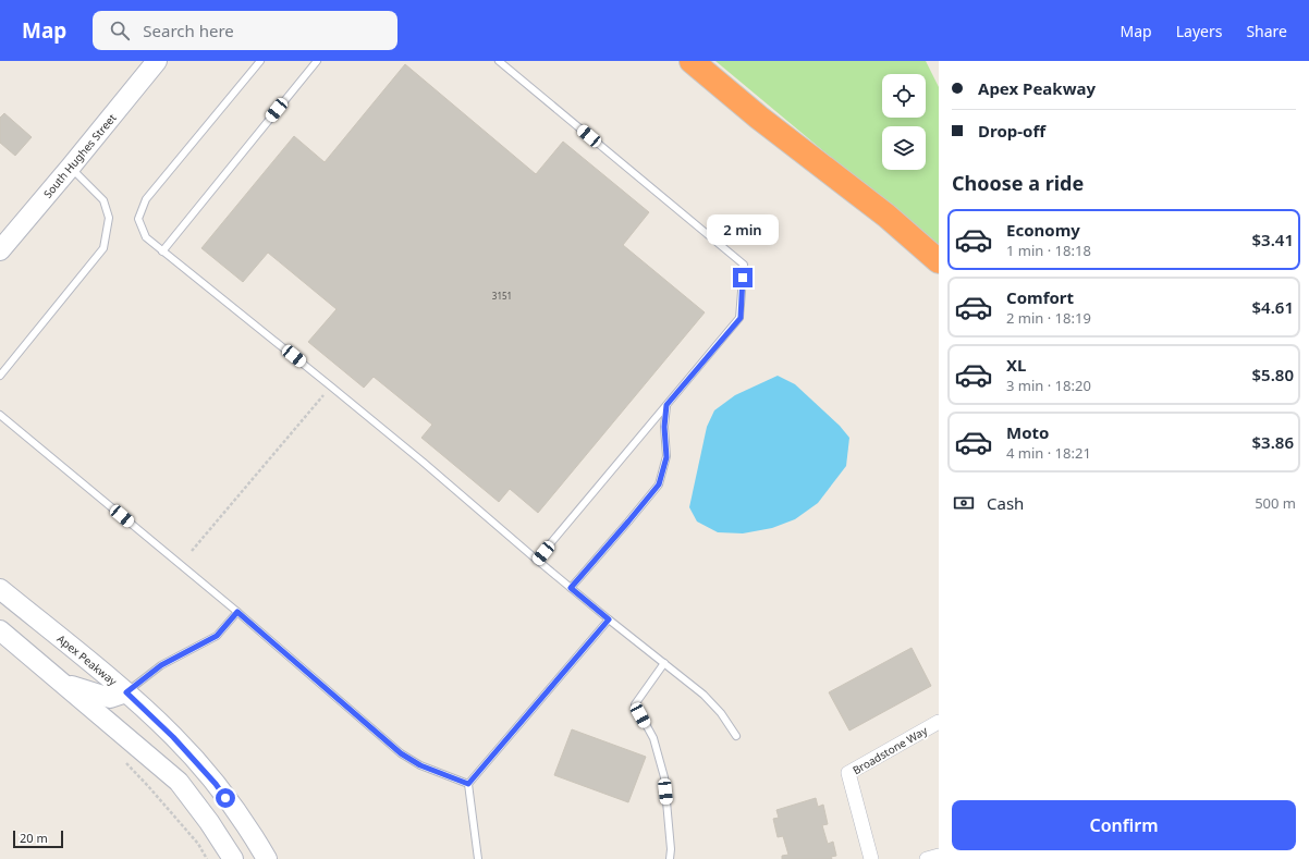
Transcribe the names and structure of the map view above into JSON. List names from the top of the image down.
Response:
{
  "streets": {
    "main road": ["South Hughes Street", "Apex Peakway"],
    "street": ["Broadstone Way"]
  },
  "house_numbers": ["3151"],
  "scale_bar": "20 m",
  "page": {
    "header": "Map",
    "search": "Search here",
    "nav": ["Map", "Layers", "Share"],
    "banner": ["Apex Peakway", "Drop-off"],
    "heading": "Choose a ride",
    "list": [
      {
        "name": "Economy",
        "note": "1 min · 18:18",
        "value": "$3.41"
      },
      {
        "name": "Comfort",
        "note": "2 min · 18:19",
        "value": "$4.61"
      },
      {
        "name": "XL",
        "note": "3 min · 18:20",
        "value": "$5.80"
      },
      {
        "name": "Moto",
        "note": "4 min · 18:21",
        "value": "$3.86"
      }
    ],
    "bubble": "2 min",
    "pay": ["Cash", "500 m"],
    "buttons": "Confirm",
    "scale": "20 m"
  }
}
